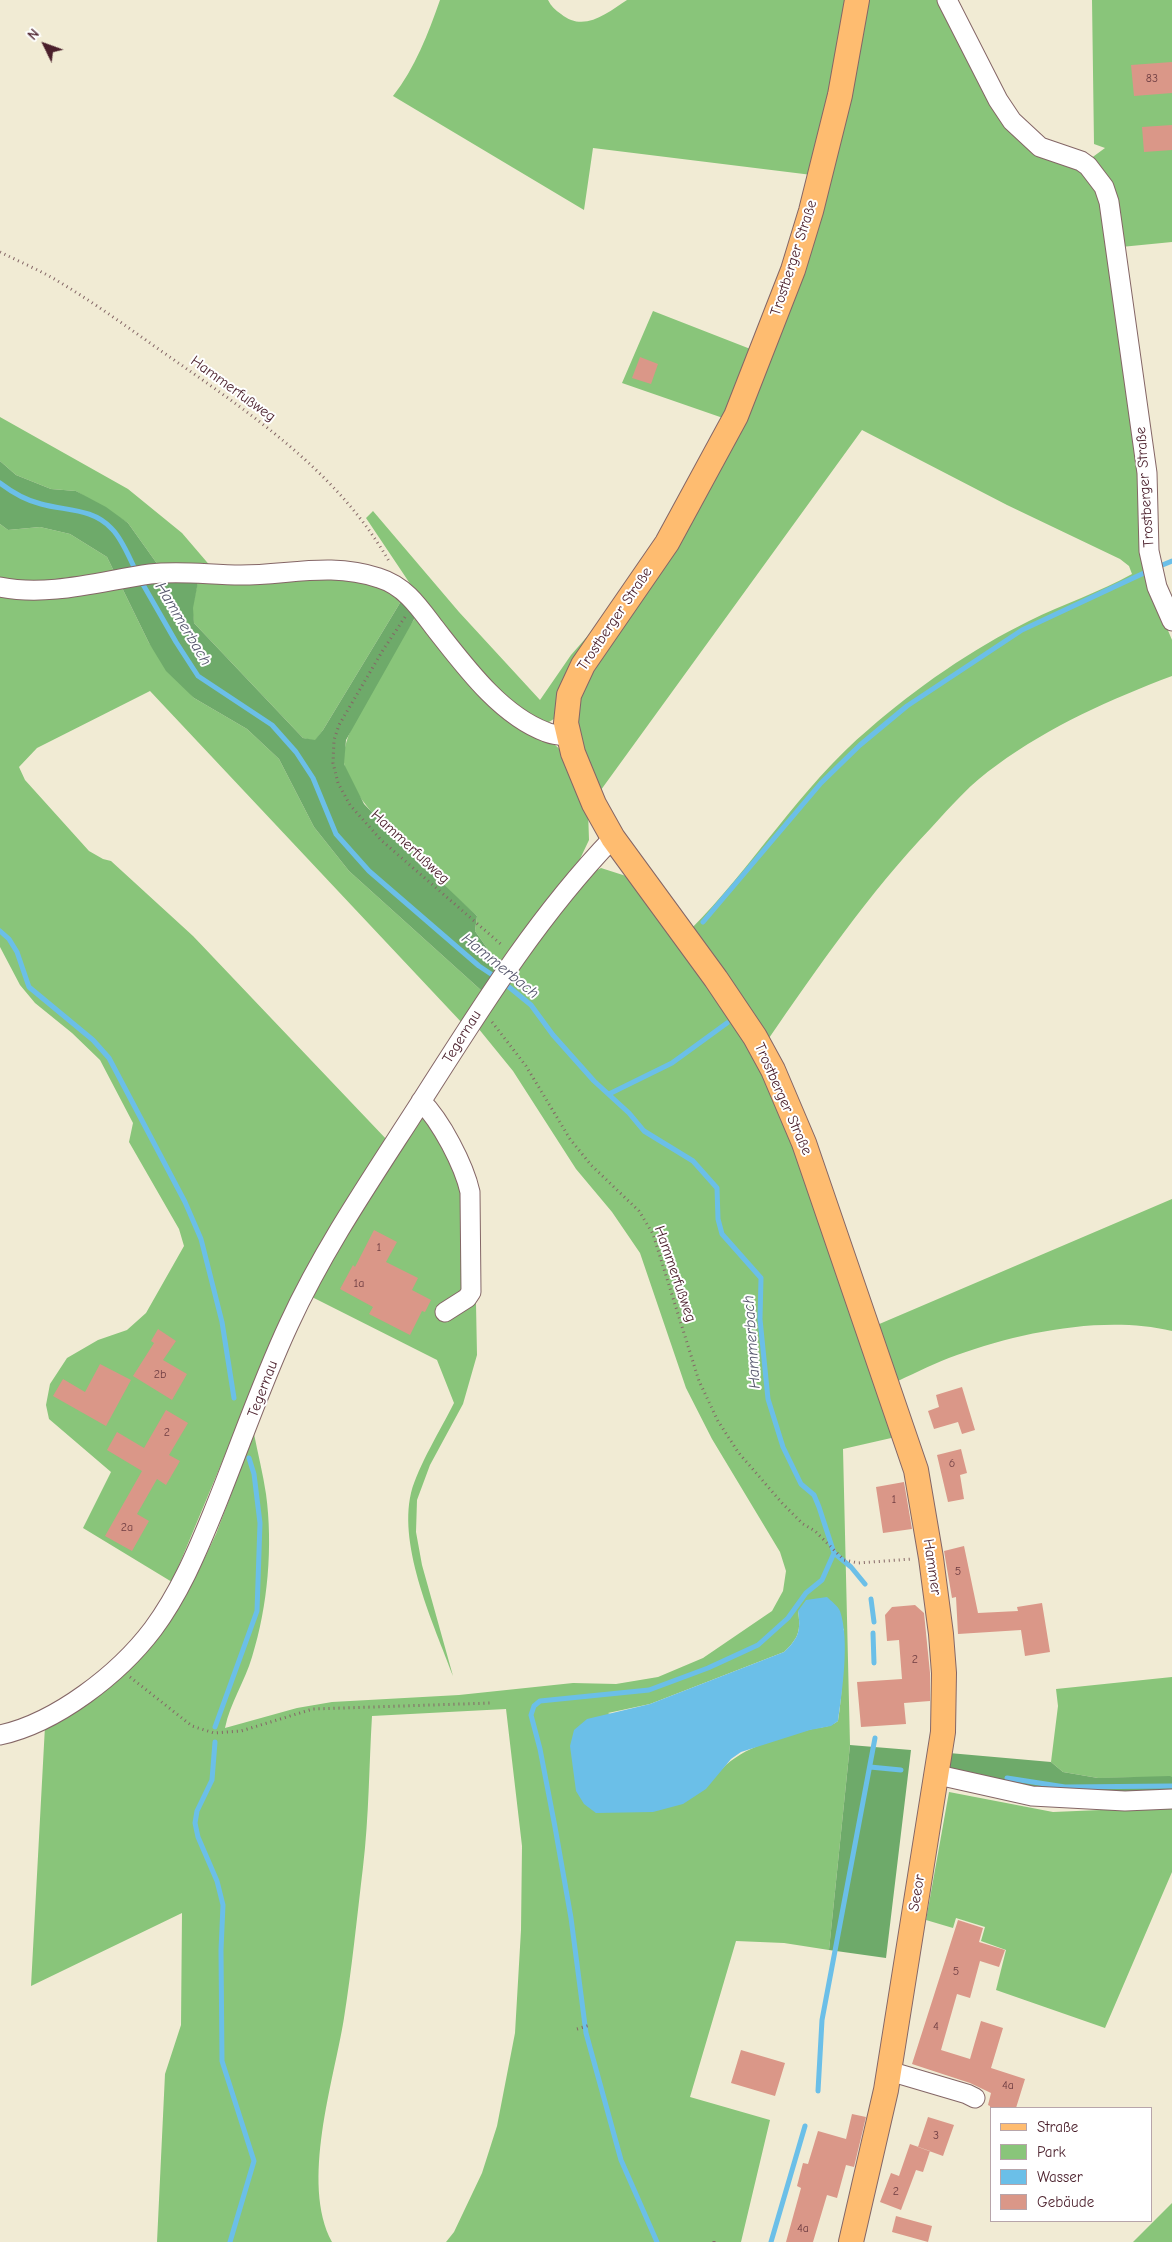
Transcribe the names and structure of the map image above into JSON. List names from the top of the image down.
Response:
{
  "streets": {
    "main road": ["Trostberger Straße", "Hammer", "Seeor"],
    "street": ["Tegernau"],
    "path": ["Hammerfußweg"]
  },
  "crossings": [
    ["Trostberger Straße", "Tegernau"],
    ["Trostberger Straße", "Hammer"],
    ["Hammerfußweg", "Tegernau"],
    ["Hammerfußweg", "Hammer"],
    ["Hammer", "Seeor"]
  ],
  "water": ["Hammerbach"],
  "house_numbers": [
    "83",
    "1",
    "1a",
    "2b",
    "2",
    "6",
    "1",
    "2a",
    "5",
    "2",
    "5",
    "4",
    "4a",
    "3",
    "2",
    "4a"
  ],
  "legend": [
    "Straße",
    "Park",
    "Wasser",
    "Gebäude"
  ],
  "north": "top left"
}
